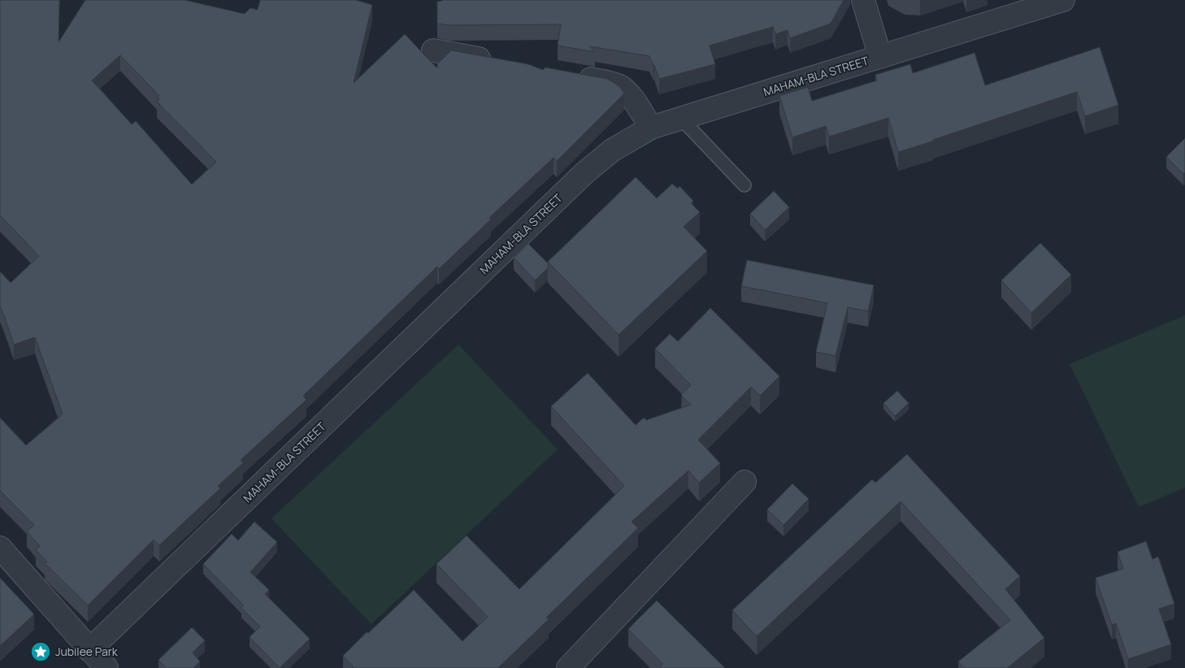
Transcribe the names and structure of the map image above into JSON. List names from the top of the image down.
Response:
{
  "streets": {
    "street": ["MAHAM-BLA STREET"]
  },
  "places": {
    "place": ["Jubilee Park"]
  }
}
